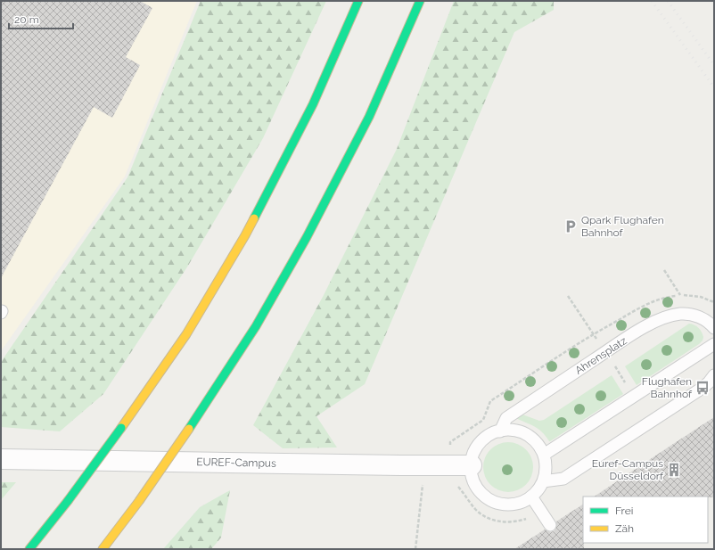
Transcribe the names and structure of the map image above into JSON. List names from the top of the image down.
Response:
{
  "streets": {
    "street": ["EUREF-Campus"],
    "lane": ["Ahrensplatz"]
  },
  "crossings": [
    ["Ahrensplatz", "EUREF-Campus"]
  ],
  "places": {
    "parking": ["Qpark Flughafen Bahnhof"],
    "bus stop": ["Flughafen Bahnhof"],
    "building": ["Euref-Campus Düsseldorf"]
  },
  "legend": ["Frei", "Zäh"],
  "scale_bar": "20 m"
}
